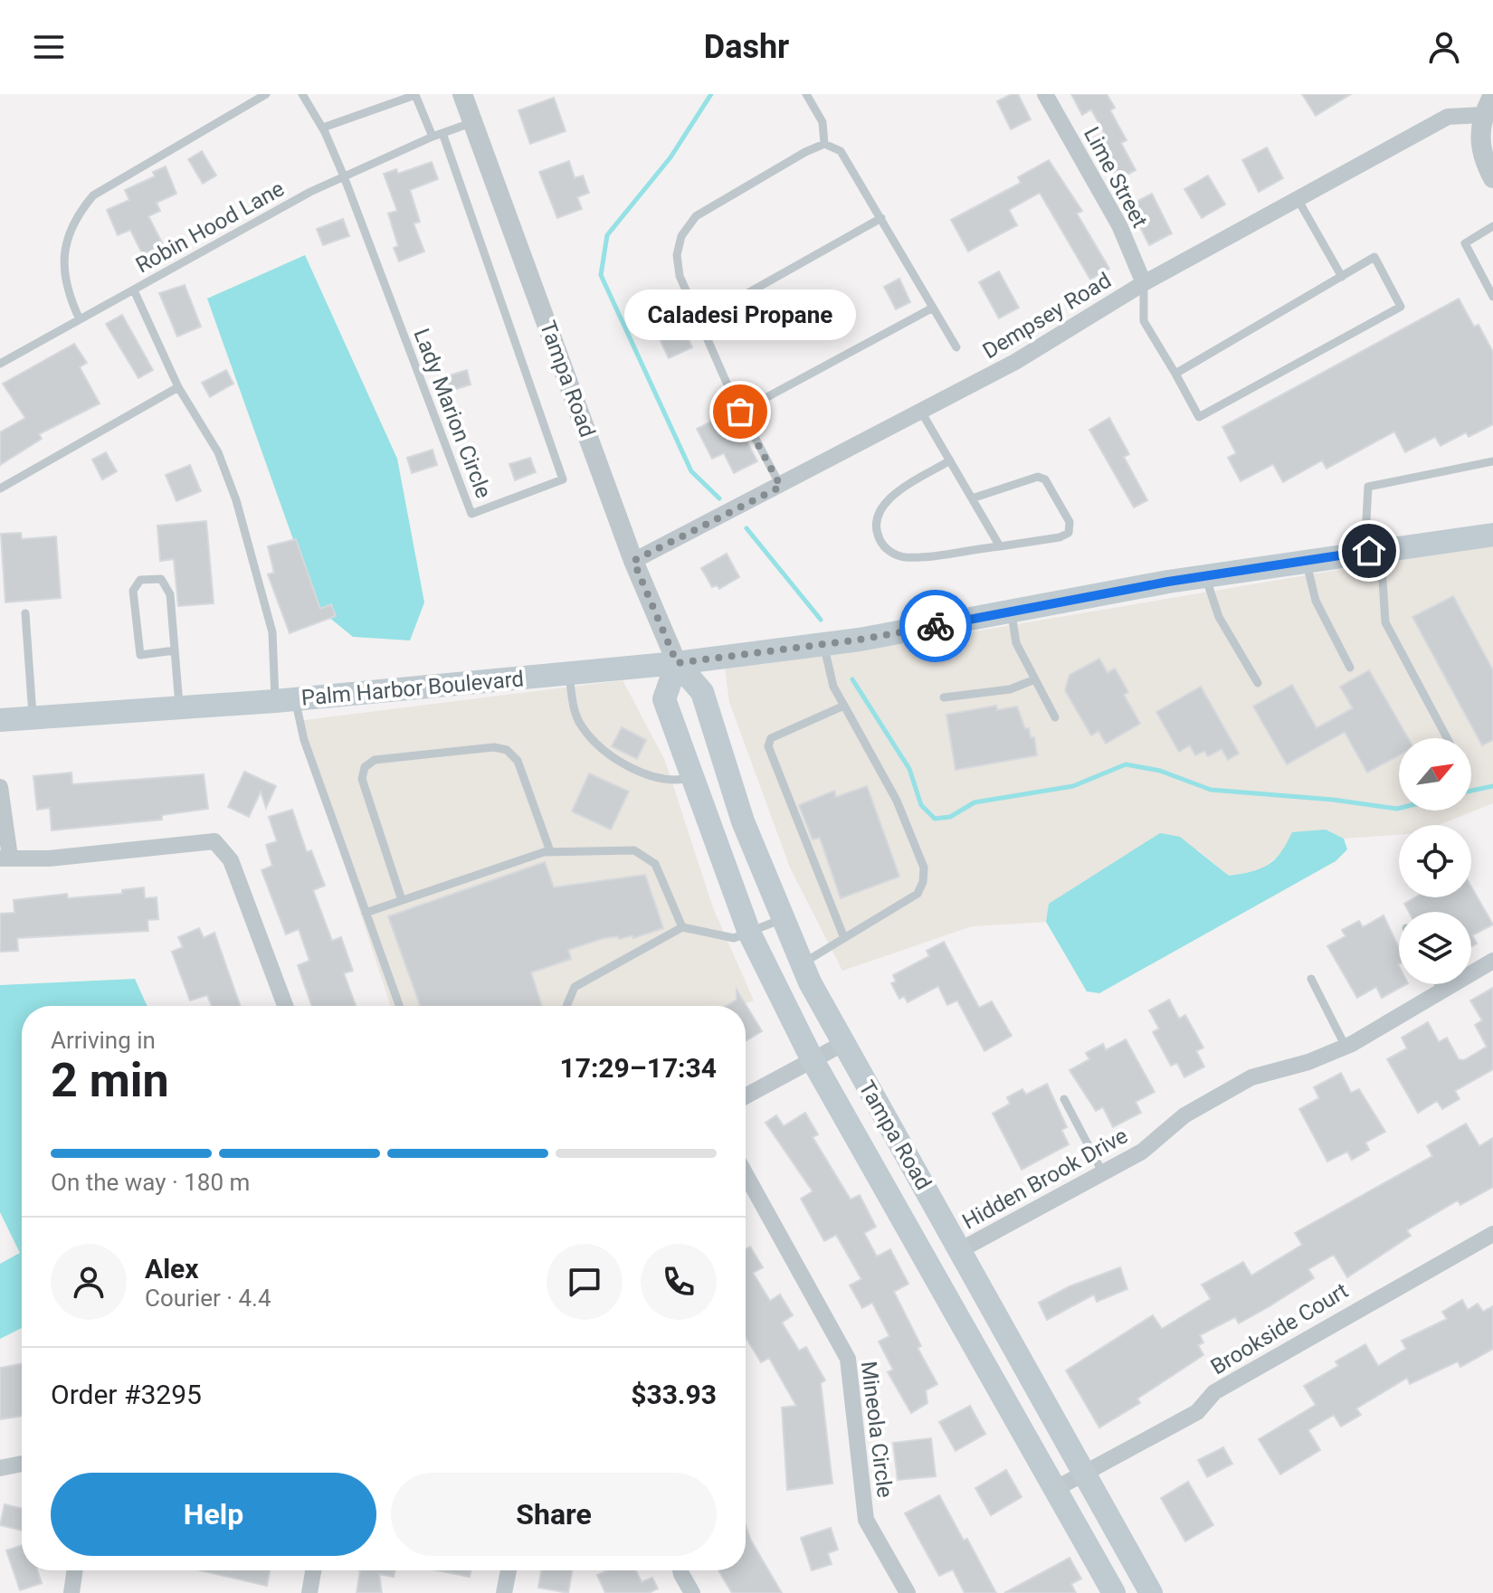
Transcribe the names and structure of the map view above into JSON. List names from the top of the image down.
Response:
{
  "streets": {
    "main road": ["Tampa Road", "Palm Harbor Boulevard"],
    "street": [
      "Lime Street",
      "Dempsey Road",
      "Hidden Brook Drive",
      "Brookside Court",
      "Mineola Circle"
    ],
    "lane": ["Robin Hood Lane", "Lady Marion Circle"]
  },
  "crossings": [
    ["Lime Street", "Dempsey Road"],
    ["Robin Hood Lane", "Tampa Road"],
    ["Robin Hood Lane", "Lady Marion Circle"],
    ["Dempsey Road", "Tampa Road"],
    ["Tampa Road", "Palm Harbor Boulevard"],
    ["Tampa Road", "Hidden Brook Drive"],
    ["Tampa Road", "Brookside Court"]
  ],
  "places": ["Caladesi Propane"],
  "north": "top right",
  "page": {
    "header": "Dashr",
    "bubble": "Caladesi Propane",
    "heading": ["2 min", "Arriving in", "17:29–17:34"],
    "panel": [
      "Alex",
      "Courier · 4.4",
      "Order #3295",
      "$33.93"
    ],
    "bar": "On the way · 180 m",
    "buttons": ["Help", "Share"]
  }
}
